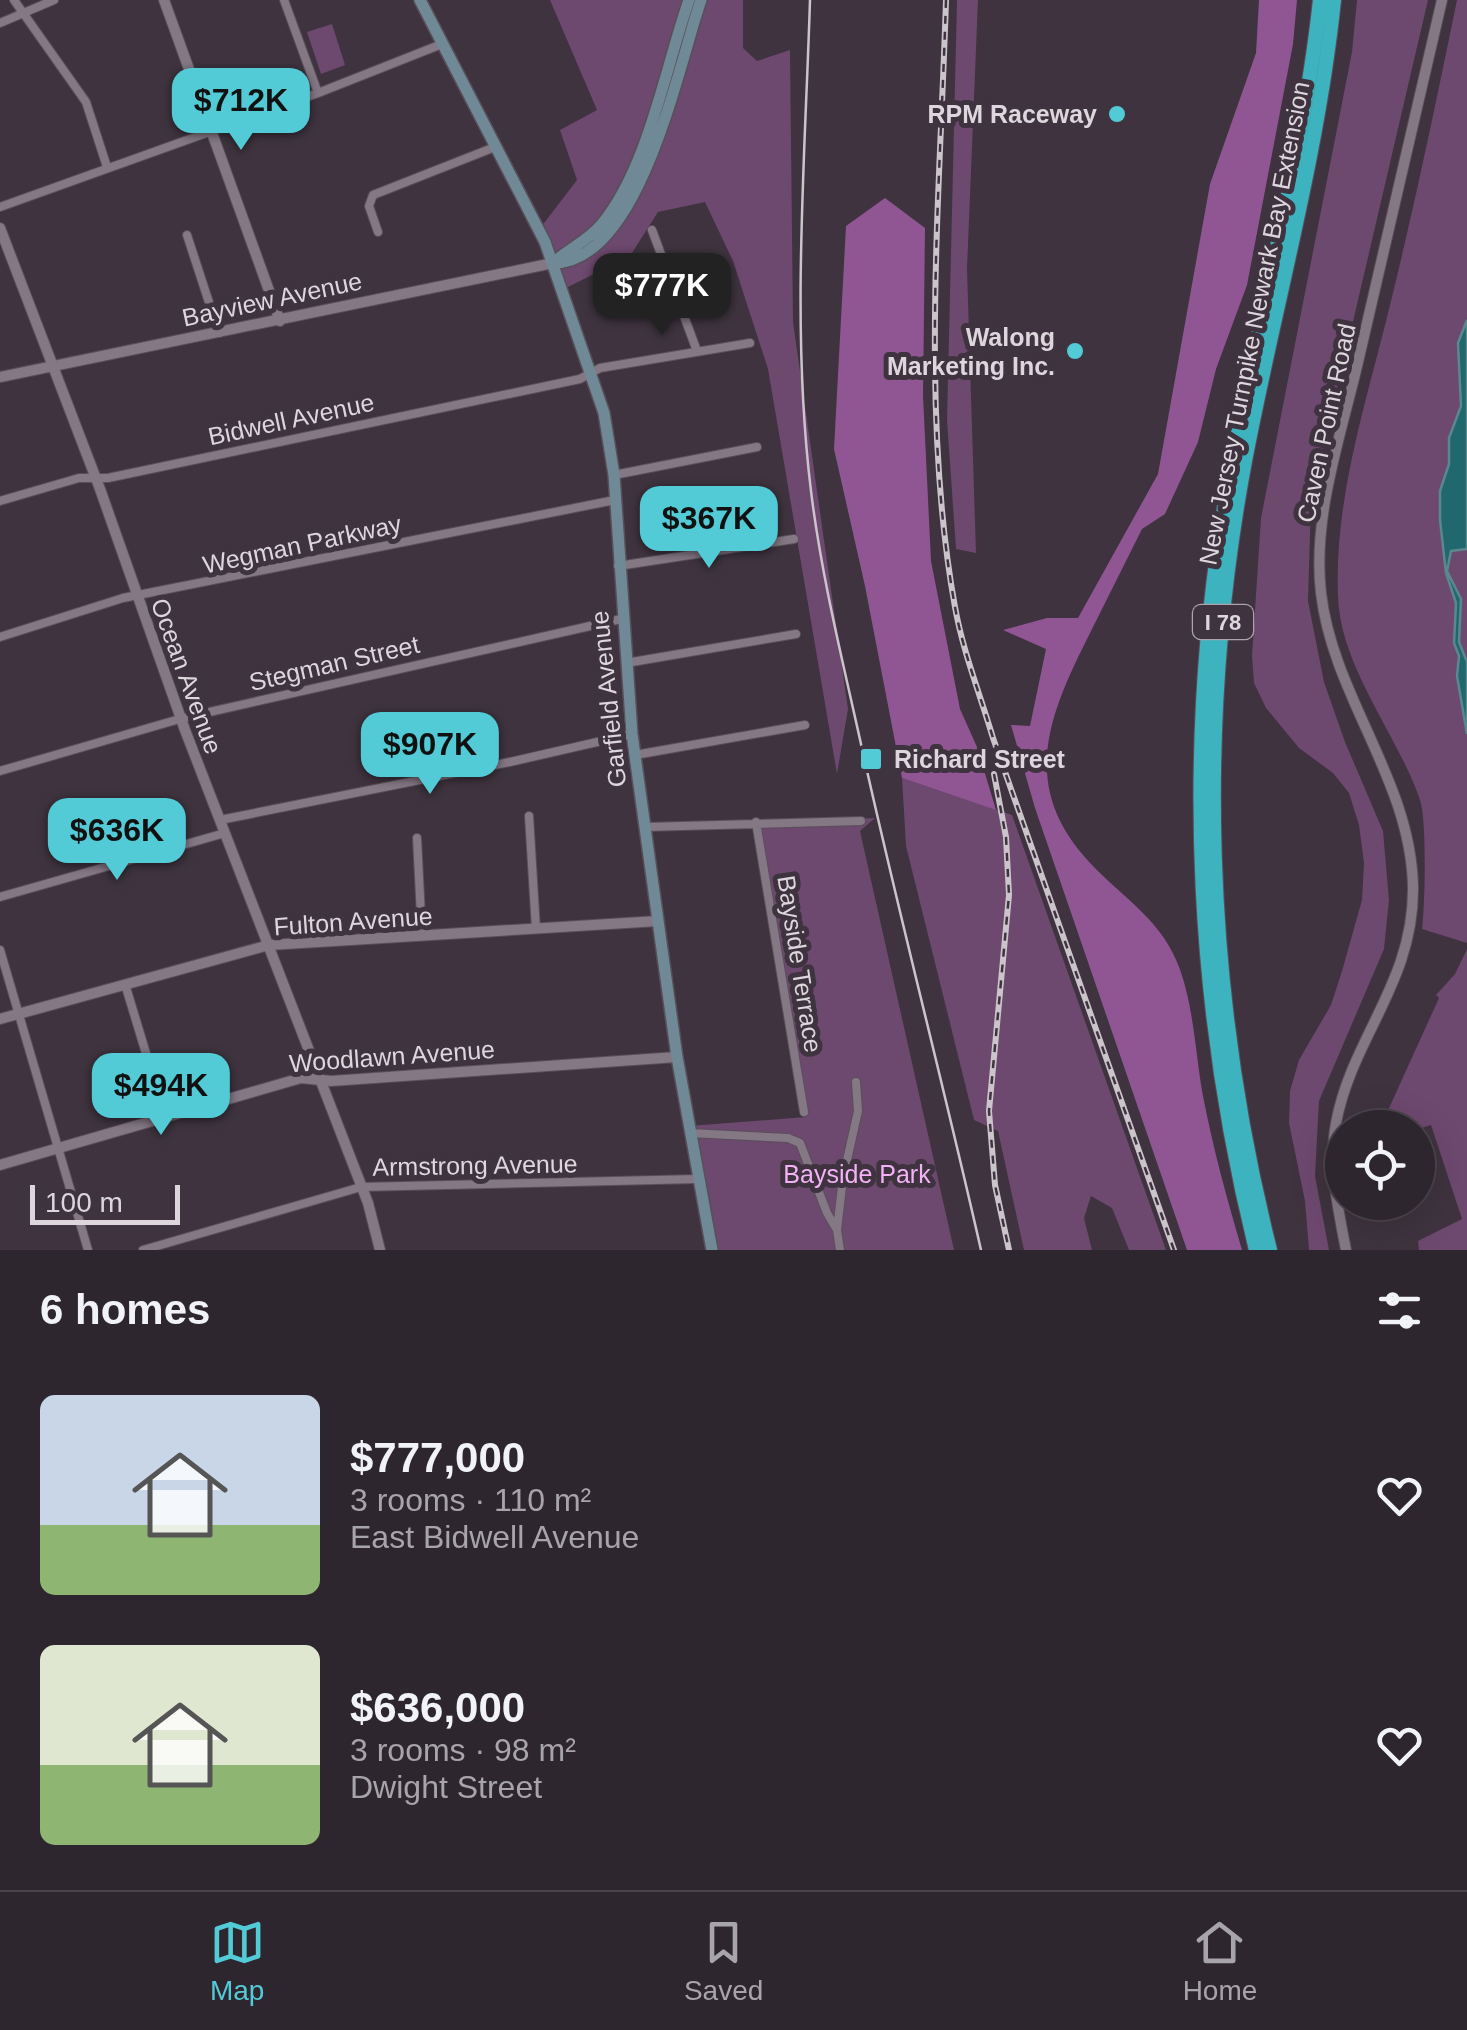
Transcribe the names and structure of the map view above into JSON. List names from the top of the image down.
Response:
{
  "streets": {
    "highway": ["New Jersey Turnpike Newark Bay Extension", "I 78"],
    "main road": ["Bayview Avenue", "Garfield Avenue"],
    "street": [
      "Bidwell Avenue",
      "Caven Point Road",
      "Wegman Parkway",
      "Stegman Street",
      "Ocean Avenue",
      "Fulton Avenue",
      "Bayside Terrace",
      "Woodlawn Avenue",
      "Armstrong Avenue"
    ]
  },
  "crossings": [
    ["Bayview Avenue", "Ocean Avenue"],
    ["Bayview Avenue", "Garfield Avenue"],
    ["Bidwell Avenue", "Ocean Avenue"],
    ["Bidwell Avenue", "Garfield Avenue"],
    ["Wegman Parkway", "Ocean Avenue"],
    ["Wegman Parkway", "Garfield Avenue"],
    ["Stegman Street", "Ocean Avenue"],
    ["Stegman Street", "Garfield Avenue"],
    ["Ocean Avenue", "Fulton Avenue"],
    ["Ocean Avenue", "Woodlawn Avenue"],
    ["Ocean Avenue", "Armstrong Avenue"],
    ["Garfield Avenue", "Fulton Avenue"],
    ["Garfield Avenue", "Woodlawn Avenue"],
    ["Garfield Avenue", "Armstrong Avenue"]
  ],
  "parks": ["Bayside Park"],
  "places": {
    "other": ["RPM Raceway", "Walong Marketing Inc."],
    "transit": ["Richard Street"]
  },
  "scale_bar": "100 m",
  "page": {
    "price": [
      "$712K",
      "$777K",
      "$367K",
      "$907K",
      "$636K",
      "$494K"
    ],
    "scale": "100 m",
    "heading": "6 homes",
    "list": [
      {
        "name": "$777,000",
        "note": "3 rooms · 110 m² · East Bidwell Avenue"
      },
      {
        "name": "$636,000",
        "note": "3 rooms · 98 m² · Dwight Street"
      }
    ],
    "tabs": ["Map", "Saved", "Home"]
  }
}
